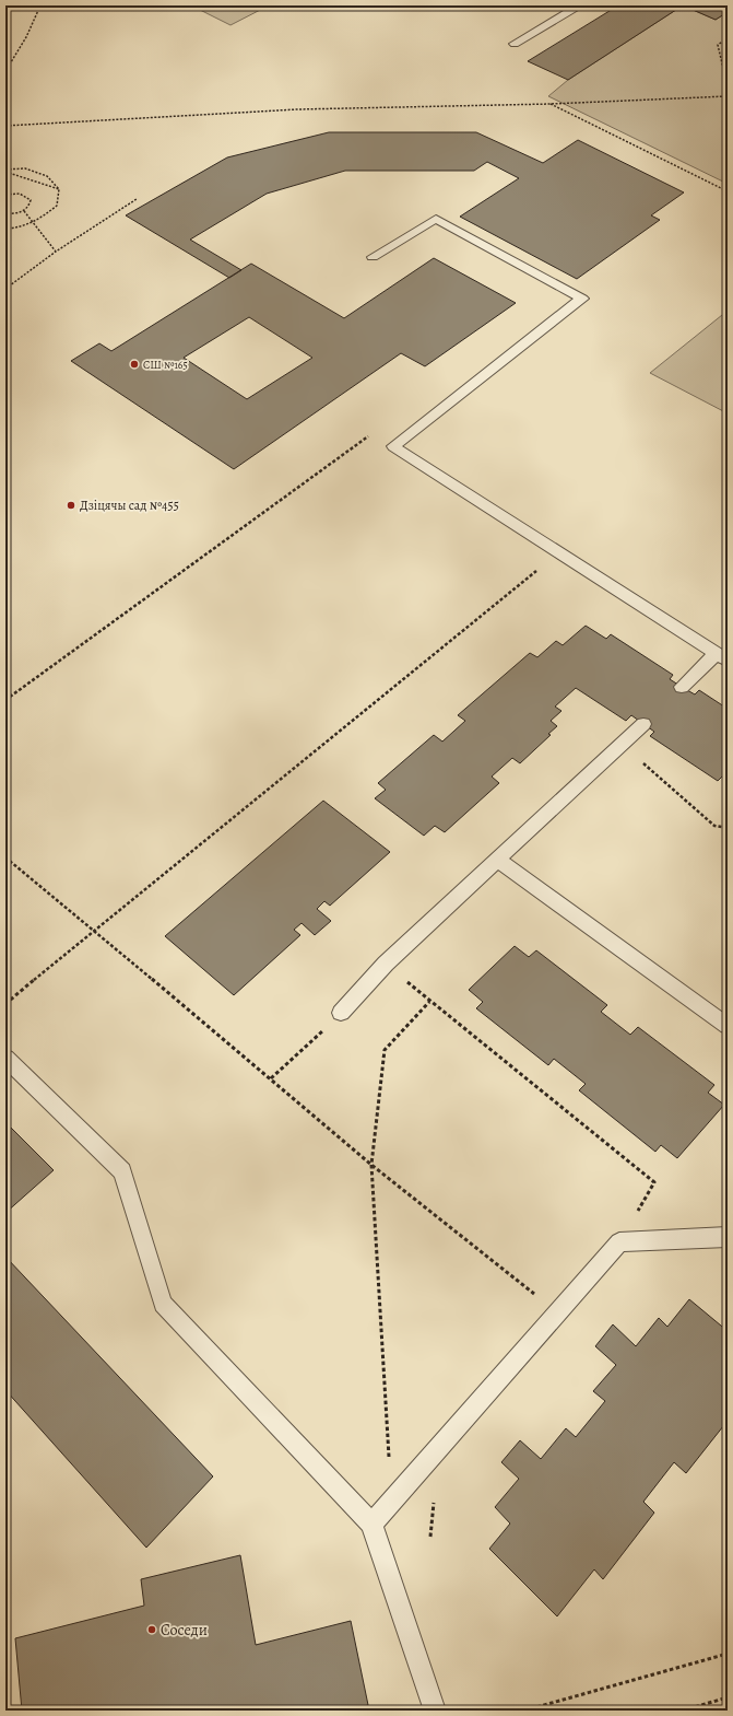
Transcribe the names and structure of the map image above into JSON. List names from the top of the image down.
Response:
{
  "places": ["СШ №165", "Дзіцячы сад №455", "Соседи"]
}
